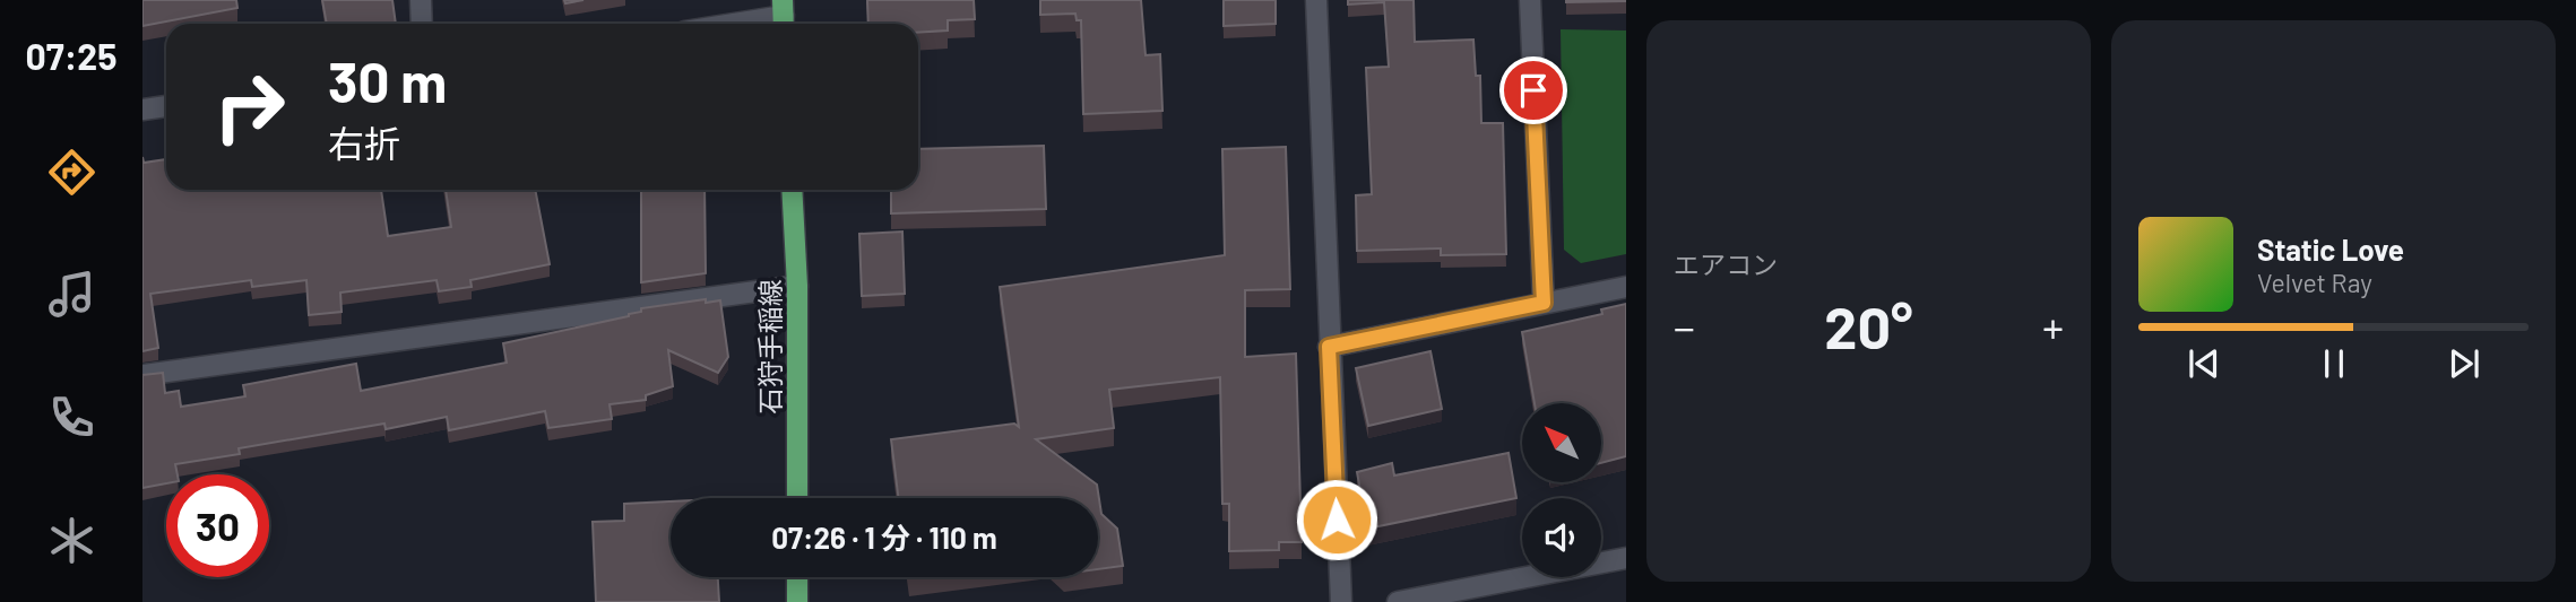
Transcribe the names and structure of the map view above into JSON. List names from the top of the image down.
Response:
{
  "streets": {
    "main road": ["石狩手稲線"]
  },
  "north": "top left",
  "page": {
    "tabs": "07:25",
    "tile": "エアコン",
    "turn": ["30 m", "右折"],
    "song": ["Static Love", "Velvet Ray"],
    "heat": ["−", "20°", "+"],
    "limit": "30",
    "trip": "07:26 · 1 分 · 110 m"
  }
}
